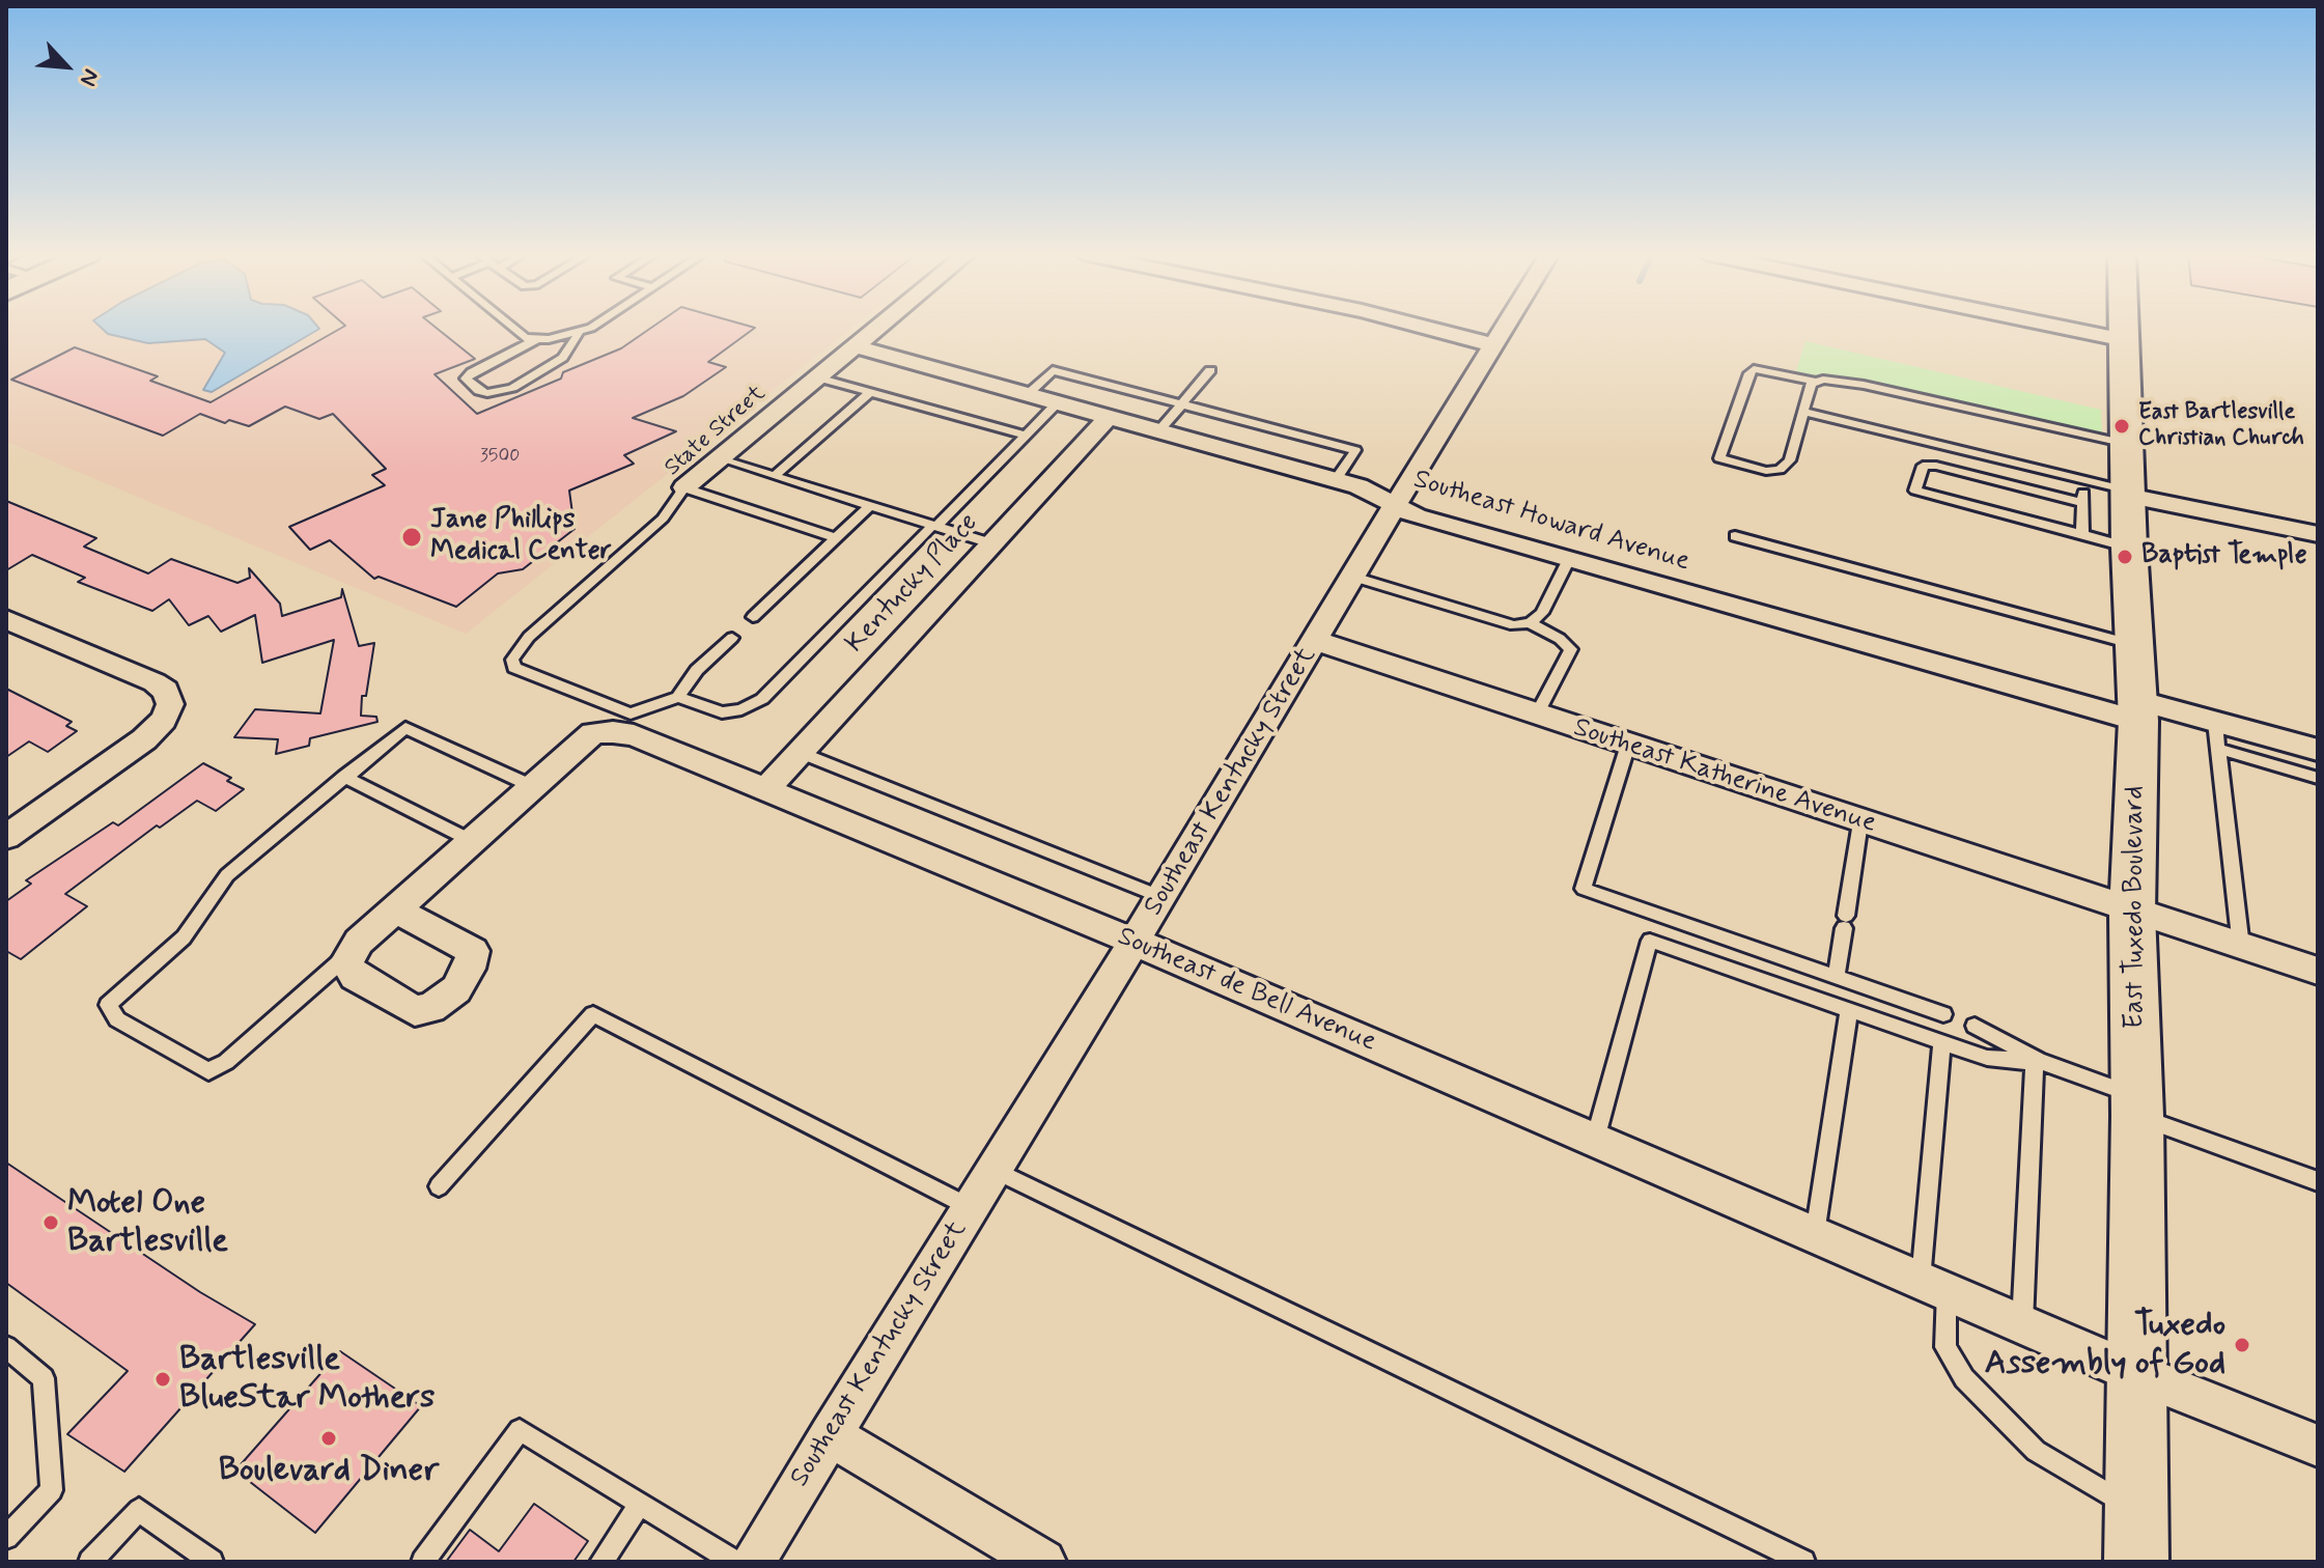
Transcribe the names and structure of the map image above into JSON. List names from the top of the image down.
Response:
{
  "streets": {
    "main road": ["East Tuxedo Boulevard"],
    "street": [
      "State Street",
      "Southeast Howard Avenue",
      "Kentucky Place",
      "Southeast Katherine Avenue",
      "Southeast Kentucky Street",
      "Southeast de Bell Avenue"
    ]
  },
  "crossings": [
    ["State Street", "Southeast Howard Avenue"],
    ["Southeast Howard Avenue", "Kentucky Place"],
    ["Southeast Howard Avenue", "Southeast Kentucky Street"],
    ["Southeast Howard Avenue", "East Tuxedo Boulevard"],
    ["Kentucky Place", "Southeast de Bell Avenue"],
    ["Southeast Katherine Avenue", "Southeast Kentucky Street"],
    ["Southeast Katherine Avenue", "East Tuxedo Boulevard"],
    ["Southeast Kentucky Street", "Southeast de Bell Avenue"],
    ["East Tuxedo Boulevard", "Southeast de Bell Avenue"]
  ],
  "places": [
    "East Bartlesville Christian Church",
    "Jane Phillips Medical Center",
    "Baptist Temple",
    "Motel One Bartlesville",
    "Tuxedo Assembly of God",
    "Bartlesville BlueStar Mothers",
    "Boulevard Diner"
  ],
  "house_numbers": ["3500"],
  "north": "bottom right"
}
